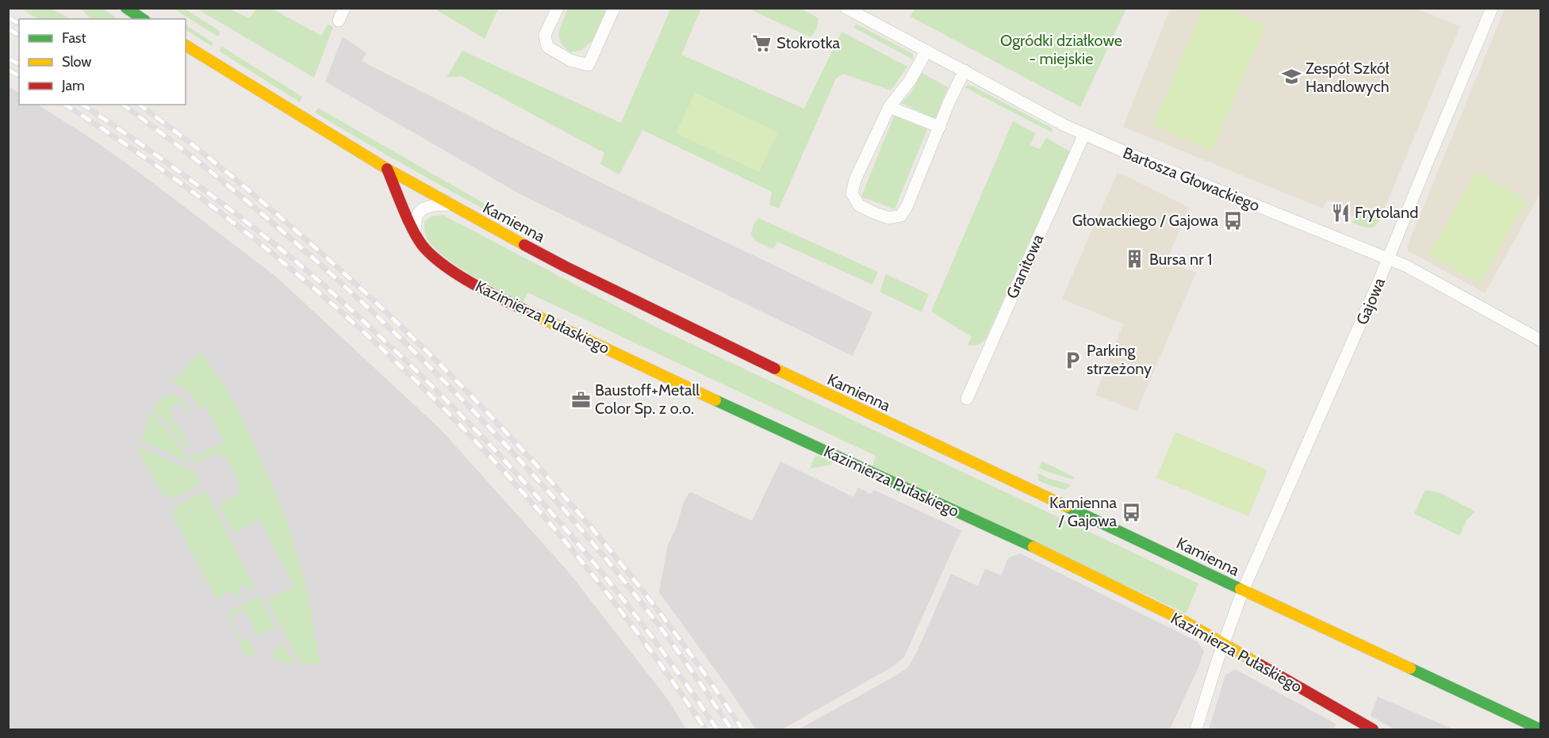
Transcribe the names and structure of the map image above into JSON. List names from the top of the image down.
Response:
{
  "streets": {
    "main road": ["Kamienna", "Kazimierza Pułaskiego"],
    "street": ["Bartosza Głowackiego", "Granitowa", "Gajowa"]
  },
  "crossings": [
    ["Bartosza Głowackiego", "Granitowa"],
    ["Bartosza Głowackiego", "Gajowa"],
    ["Kamienna", "Gajowa"],
    ["Kamienna", "Kazimierza Pułaskiego"],
    ["Gajowa", "Kazimierza Pułaskiego"]
  ],
  "parks": ["Ogródki działkowe - miejskie"],
  "places": {
    "supermarket": ["Stokrotka"],
    "school or university": ["Zespół Szkół Handlowych"],
    "restaurant": ["Frytoland"],
    "bus stop": ["Głowackiego / Gajowa", "Kamienna / Gajowa"],
    "building": ["Bursa nr 1"],
    "parking": ["Parking strzeżony"],
    "office": ["Baustoff+Metall Color Sp. z o.o."]
  },
  "legend": ["Fast", "Slow", "Jam"]
}
